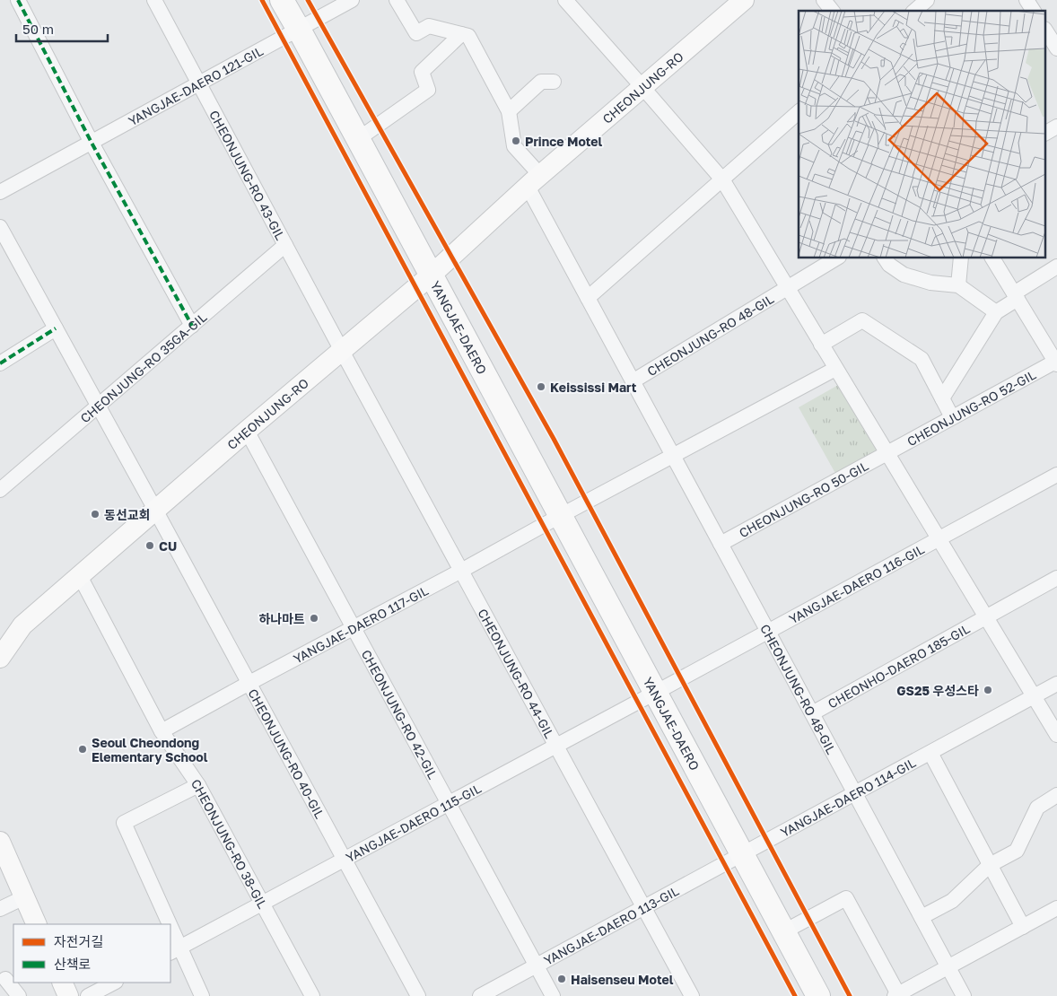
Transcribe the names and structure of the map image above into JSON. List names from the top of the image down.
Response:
{
  "streets": {
    "main road": ["CHEONJUNG-RO", "YANGJAE-DAERO"],
    "street": [
      "YANGJAE-DAERO 121-GIL",
      "CHEONJUNG-RO 43-GIL",
      "CHEONJUNG-RO 48-GIL",
      "CHEONJUNG-RO 35GA-GIL",
      "CHEONJUNG-RO 52-GIL",
      "CHEONJUNG-RO 50-GIL",
      "YANGJAE-DAERO 116-GIL",
      "YANGJAE-DAERO 117-GIL",
      "CHEONHO-DAERO 185-GIL",
      "CHEONJUNG-RO 44-GIL",
      "CHEONJUNG-RO 42-GIL",
      "CHEONJUNG-RO 40-GIL",
      "YANGJAE-DAERO 114-GIL",
      "YANGJAE-DAERO 115-GIL",
      "CHEONJUNG-RO 38-GIL",
      "YANGJAE-DAERO 113-GIL"
    ]
  },
  "crossings": [
    ["YANGJAE-DAERO 121-GIL", "CHEONJUNG-RO 43-GIL"],
    ["YANGJAE-DAERO 121-GIL", "YANGJAE-DAERO"],
    ["CHEONJUNG-RO", "CHEONJUNG-RO 43-GIL"],
    ["CHEONJUNG-RO", "YANGJAE-DAERO"],
    ["CHEONJUNG-RO", "CHEONJUNG-RO 48-GIL"],
    ["CHEONJUNG-RO", "CHEONJUNG-RO 44-GIL"],
    ["CHEONJUNG-RO", "CHEONJUNG-RO 42-GIL"],
    ["CHEONJUNG-RO", "CHEONJUNG-RO 40-GIL"],
    ["CHEONJUNG-RO", "CHEONJUNG-RO 38-GIL"],
    ["CHEONJUNG-RO 43-GIL", "CHEONJUNG-RO 35GA-GIL"],
    ["CHEONJUNG-RO 43-GIL", "CHEONJUNG-RO 44-GIL"],
    ["YANGJAE-DAERO", "YANGJAE-DAERO 116-GIL"],
    ["YANGJAE-DAERO", "YANGJAE-DAERO 117-GIL"],
    ["YANGJAE-DAERO", "YANGJAE-DAERO 114-GIL"],
    ["YANGJAE-DAERO", "YANGJAE-DAERO 115-GIL"],
    ["YANGJAE-DAERO", "YANGJAE-DAERO 113-GIL"],
    ["CHEONJUNG-RO 48-GIL", "CHEONJUNG-RO 50-GIL"],
    ["CHEONJUNG-RO 48-GIL", "YANGJAE-DAERO 116-GIL"],
    ["CHEONJUNG-RO 48-GIL", "CHEONHO-DAERO 185-GIL"],
    ["CHEONJUNG-RO 48-GIL", "YANGJAE-DAERO 114-GIL"],
    ["CHEONJUNG-RO 35GA-GIL", "CHEONJUNG-RO 40-GIL"],
    ["CHEONJUNG-RO 52-GIL", "CHEONJUNG-RO 50-GIL"],
    ["YANGJAE-DAERO 116-GIL", "YANGJAE-DAERO 115-GIL"],
    ["YANGJAE-DAERO 117-GIL", "CHEONJUNG-RO 44-GIL"],
    ["YANGJAE-DAERO 117-GIL", "CHEONJUNG-RO 42-GIL"],
    ["YANGJAE-DAERO 117-GIL", "CHEONJUNG-RO 40-GIL"],
    ["YANGJAE-DAERO 117-GIL", "CHEONJUNG-RO 38-GIL"],
    ["CHEONJUNG-RO 44-GIL", "YANGJAE-DAERO 115-GIL"],
    ["CHEONJUNG-RO 44-GIL", "YANGJAE-DAERO 113-GIL"],
    ["CHEONJUNG-RO 42-GIL", "YANGJAE-DAERO 115-GIL"],
    ["CHEONJUNG-RO 42-GIL", "YANGJAE-DAERO 113-GIL"],
    ["CHEONJUNG-RO 40-GIL", "YANGJAE-DAERO 115-GIL"],
    ["YANGJAE-DAERO 114-GIL", "YANGJAE-DAERO 113-GIL"],
    ["YANGJAE-DAERO 115-GIL", "CHEONJUNG-RO 38-GIL"]
  ],
  "places": [
    "Prince Motel",
    "Keississi Mart",
    "동선교회",
    "CU",
    "하나마트",
    "GS25 우성스타",
    "Seoul Cheondong Elementary School",
    "Haisenseu Motel"
  ],
  "legend": ["자전거길", "산책로"],
  "scale_bar": "50 m"
}
